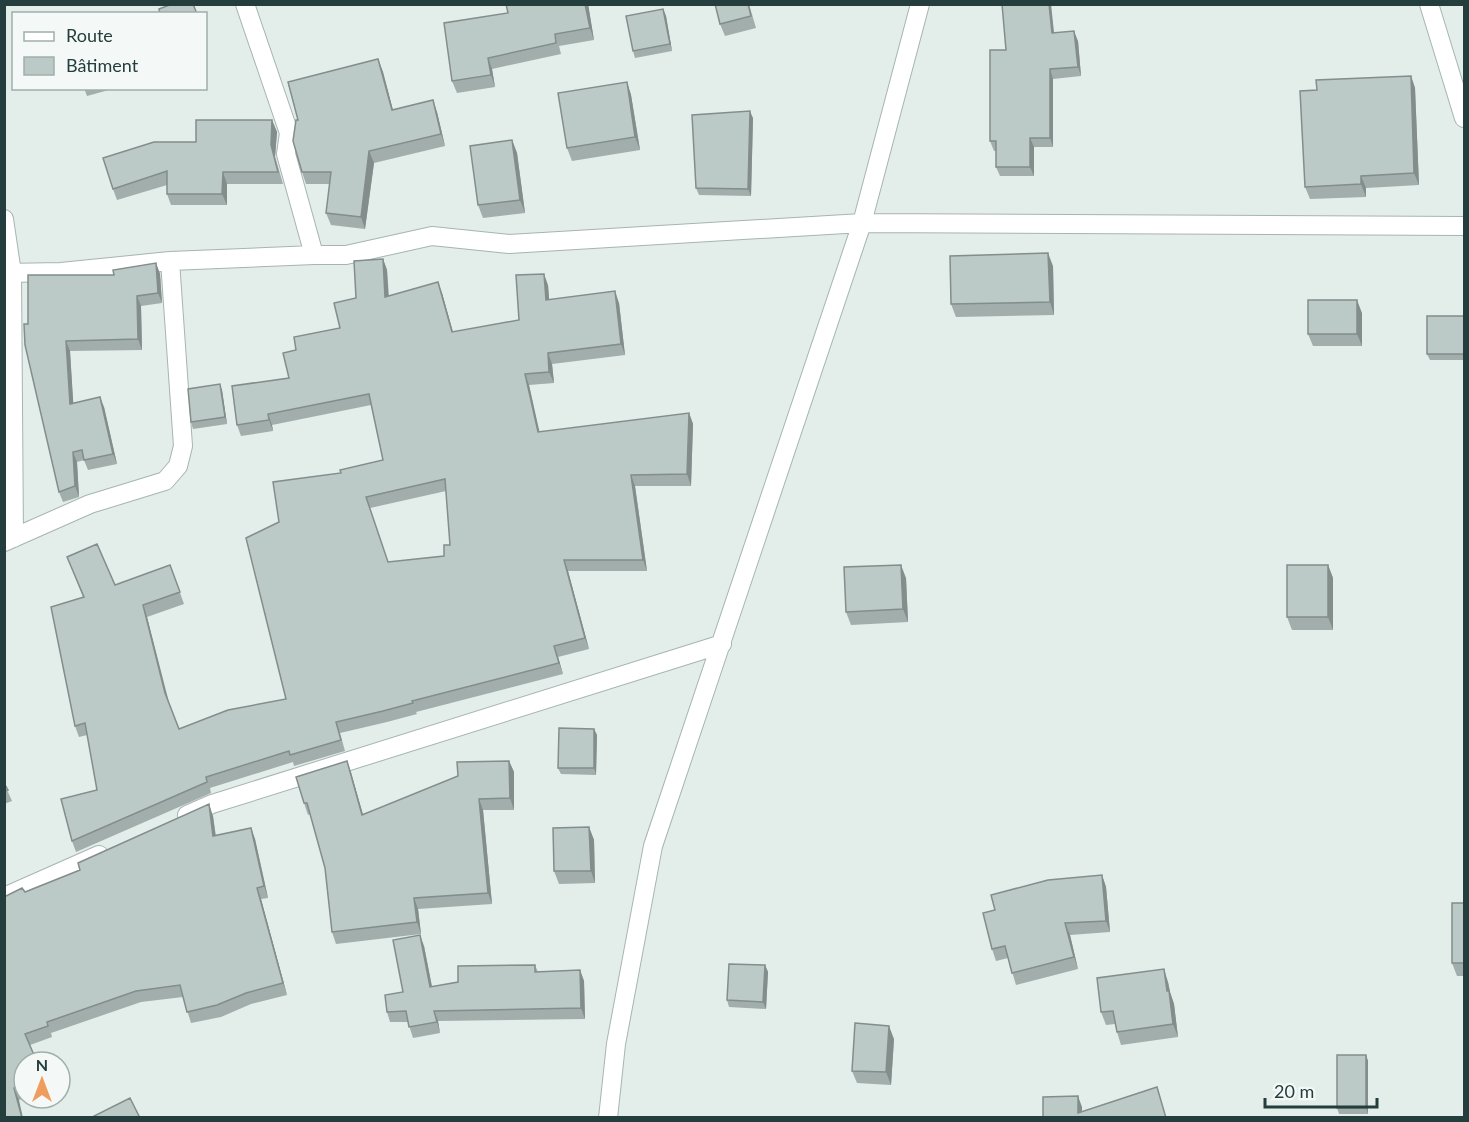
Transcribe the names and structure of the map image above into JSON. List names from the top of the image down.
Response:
{
  "legend": ["Route", "Bâtiment"],
  "scale_bar": "20 m",
  "north": "top"
}
